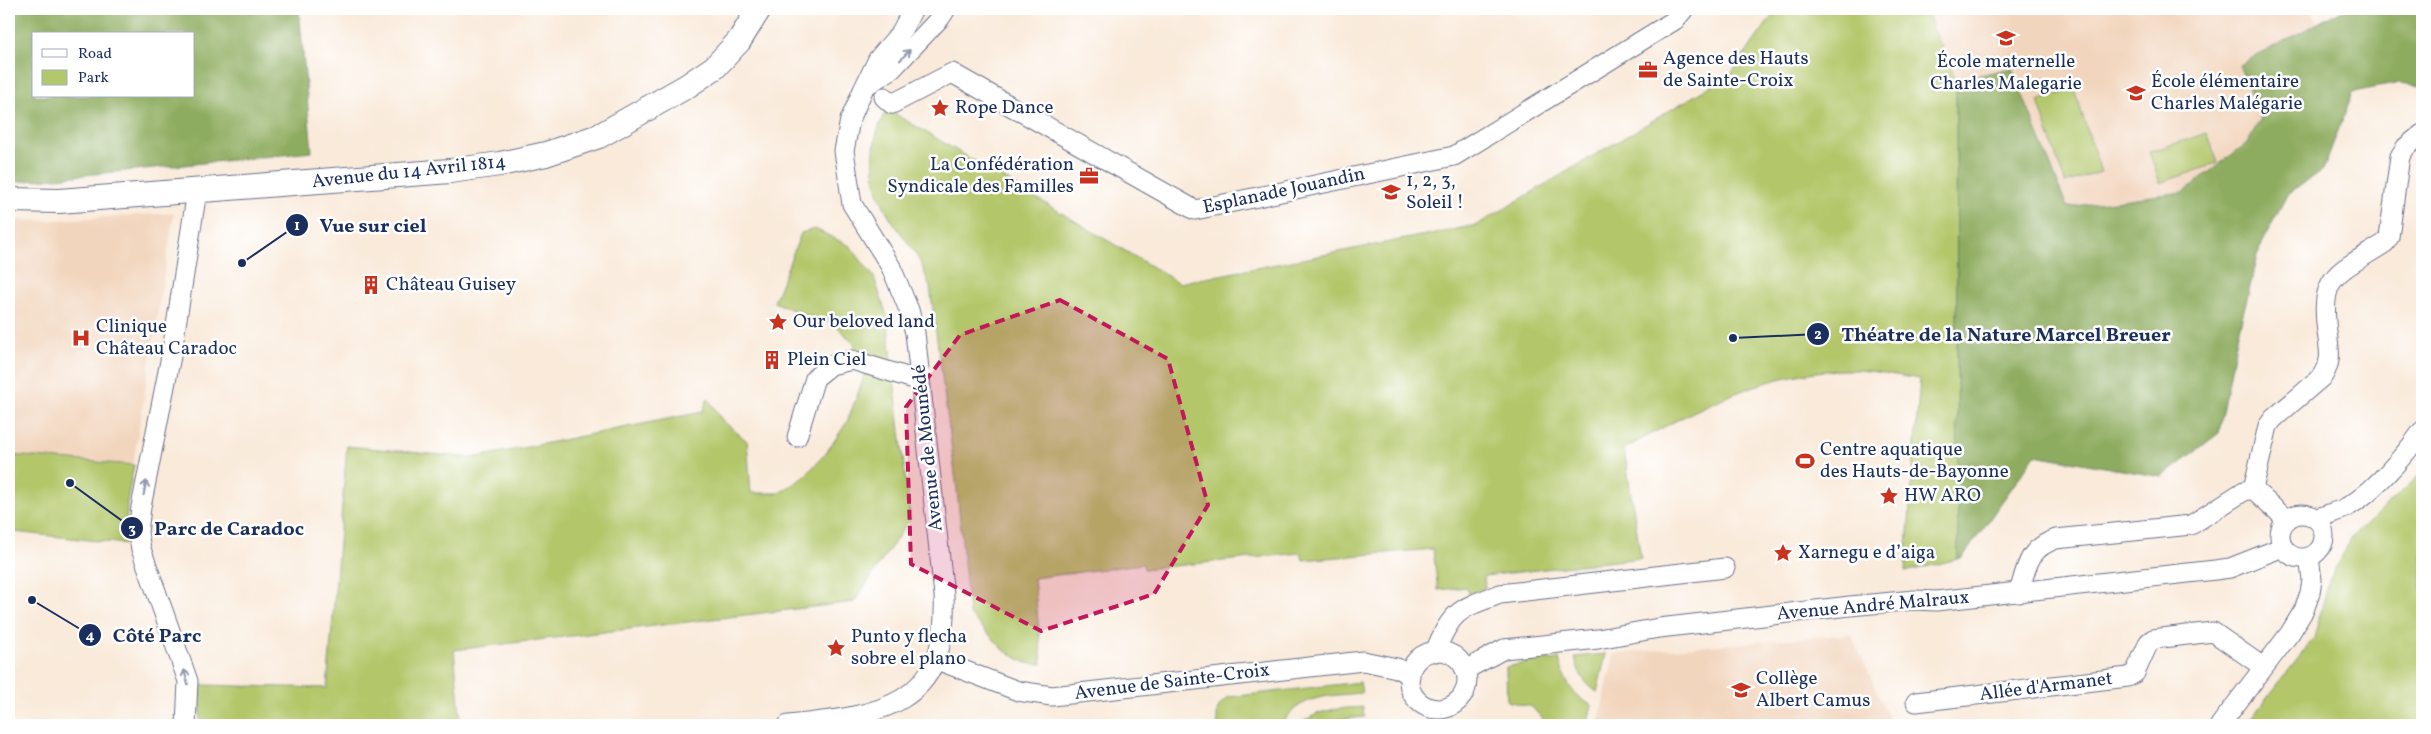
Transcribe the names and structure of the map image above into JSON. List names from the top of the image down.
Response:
{
  "streets": {
    "main road": ["Avenue du 14 Avril 1814"],
    "street": [
      "Esplanade Jouandin",
      "Avenue de Mounédé",
      "Avenue André Malraux",
      "Avenue de Sainte-Croix",
      "Allée d'Armanet"
    ]
  },
  "crossings": [
    ["Avenue de Mounédé", "Avenue de Sainte-Croix"],
    ["Avenue André Malraux", "Avenue de Sainte-Croix"]
  ],
  "places": {
    "school or university": [
      "École maternelle Charles Malegarie",
      "École élémentaire Charles Malégarie",
      "1, 2, 3, Soleil !",
      "Collège Albert Camus"
    ],
    "office": ["Agence des Hauts de Sainte-Croix", "La Confédération Syndicale des Familles"],
    "place": [
      "Rope Dance",
      "Our beloved land",
      "HW ARO",
      "Xarnegu e d’aiga",
      "Punto y flecha sobre el plano"
    ],
    "other": [
      "Vue sur ciel",
      "Théatre de la Nature Marcel Breuer",
      "Parc de Caradoc",
      "Côté Parc"
    ],
    "building": ["Château Guisey", "Plein Ciel"],
    "hospital": ["Clinique Château Caradoc"],
    "sports": ["Centre aquatique des Hauts-de-Bayonne"]
  },
  "legend": ["Road", "Park"]
}
